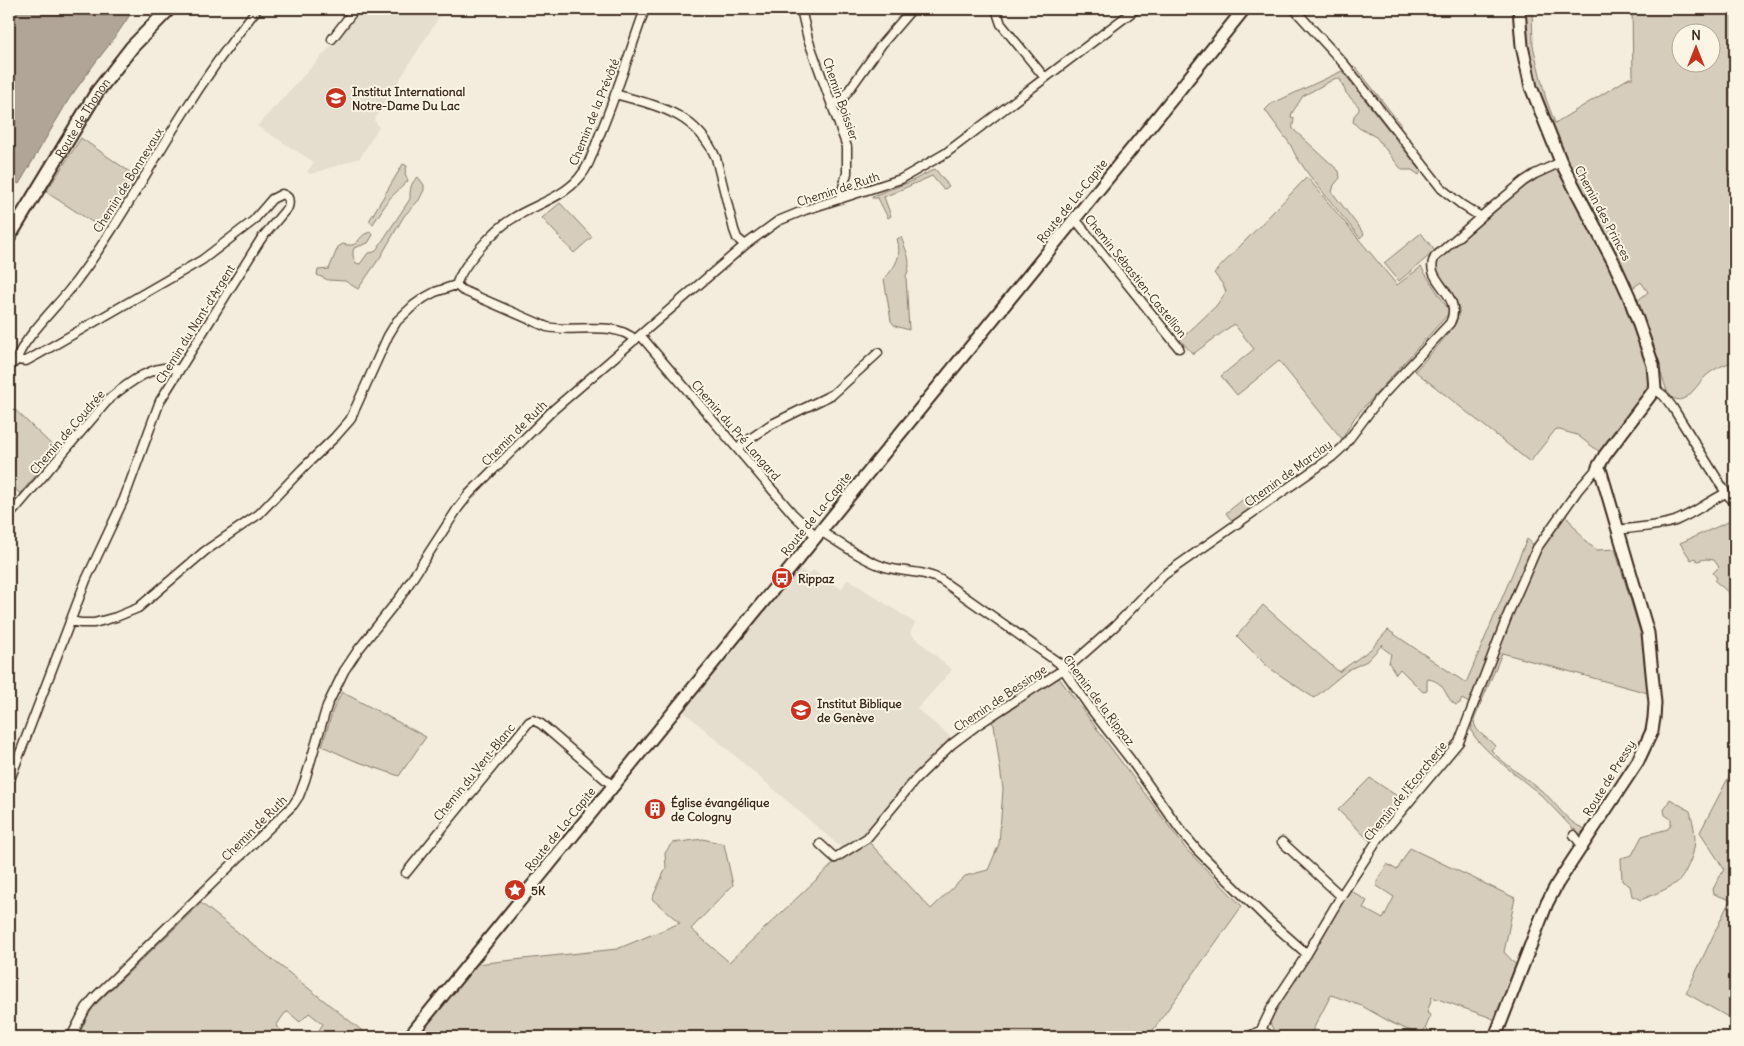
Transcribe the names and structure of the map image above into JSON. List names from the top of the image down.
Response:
{
  "streets": {
    "main road": ["Route de Thonon"],
    "street": [
      "Chemin Boissier",
      "Chemin de la Prévôté",
      "Chemin de Bonnevaux",
      "Chemin de Ruth",
      "Route de La-Capite",
      "Chemin des Princes",
      "Chemin Sébastien-Castellion",
      "Chemin du Nant-d'Argent",
      "Chemin du Pré Langard",
      "Chemin de Coudrée",
      "Chemin de Marclay",
      "Chemin de Bessinge",
      "Chemin de la Rippaz",
      "Chemin du Vent-Blanc",
      "Route de Pressy",
      "Chemin de l'Ecorcherie"
    ]
  },
  "crossings": [
    ["Chemin Boissier", "Chemin de Ruth"],
    ["Chemin de la Prévôté", "Chemin du Pré Langard"],
    ["Chemin de Bonnevaux", "Chemin du Nant-d'Argent"],
    ["Chemin de Ruth", "Chemin du Pré Langard"],
    ["Route de La-Capite", "Chemin Sébastien-Castellion"],
    ["Route de La-Capite", "Chemin du Pré Langard"],
    ["Route de La-Capite", "Chemin de la Rippaz"],
    ["Route de La-Capite", "Chemin du Vent-Blanc"],
    ["Chemin des Princes", "Chemin de Marclay"],
    ["Chemin du Nant-d'Argent", "Chemin de Coudrée"],
    ["Chemin du Pré Langard", "Chemin de la Rippaz"],
    ["Chemin de Marclay", "Chemin de Bessinge"],
    ["Chemin de Marclay", "Chemin de la Rippaz"],
    ["Chemin de Bessinge", "Chemin de la Rippaz"],
    ["Chemin de la Rippaz", "Chemin de l'Ecorcherie"],
    ["Route de Pressy", "Chemin de l'Ecorcherie"]
  ],
  "places": {
    "school or university": ["Institut International Notre-Dame Du Lac", "Institut Biblique de Genève"],
    "bus stop": ["Rippaz"],
    "building": ["Église évangélique de Cologny"],
    "place": ["5K"]
  },
  "north": "top"
}
